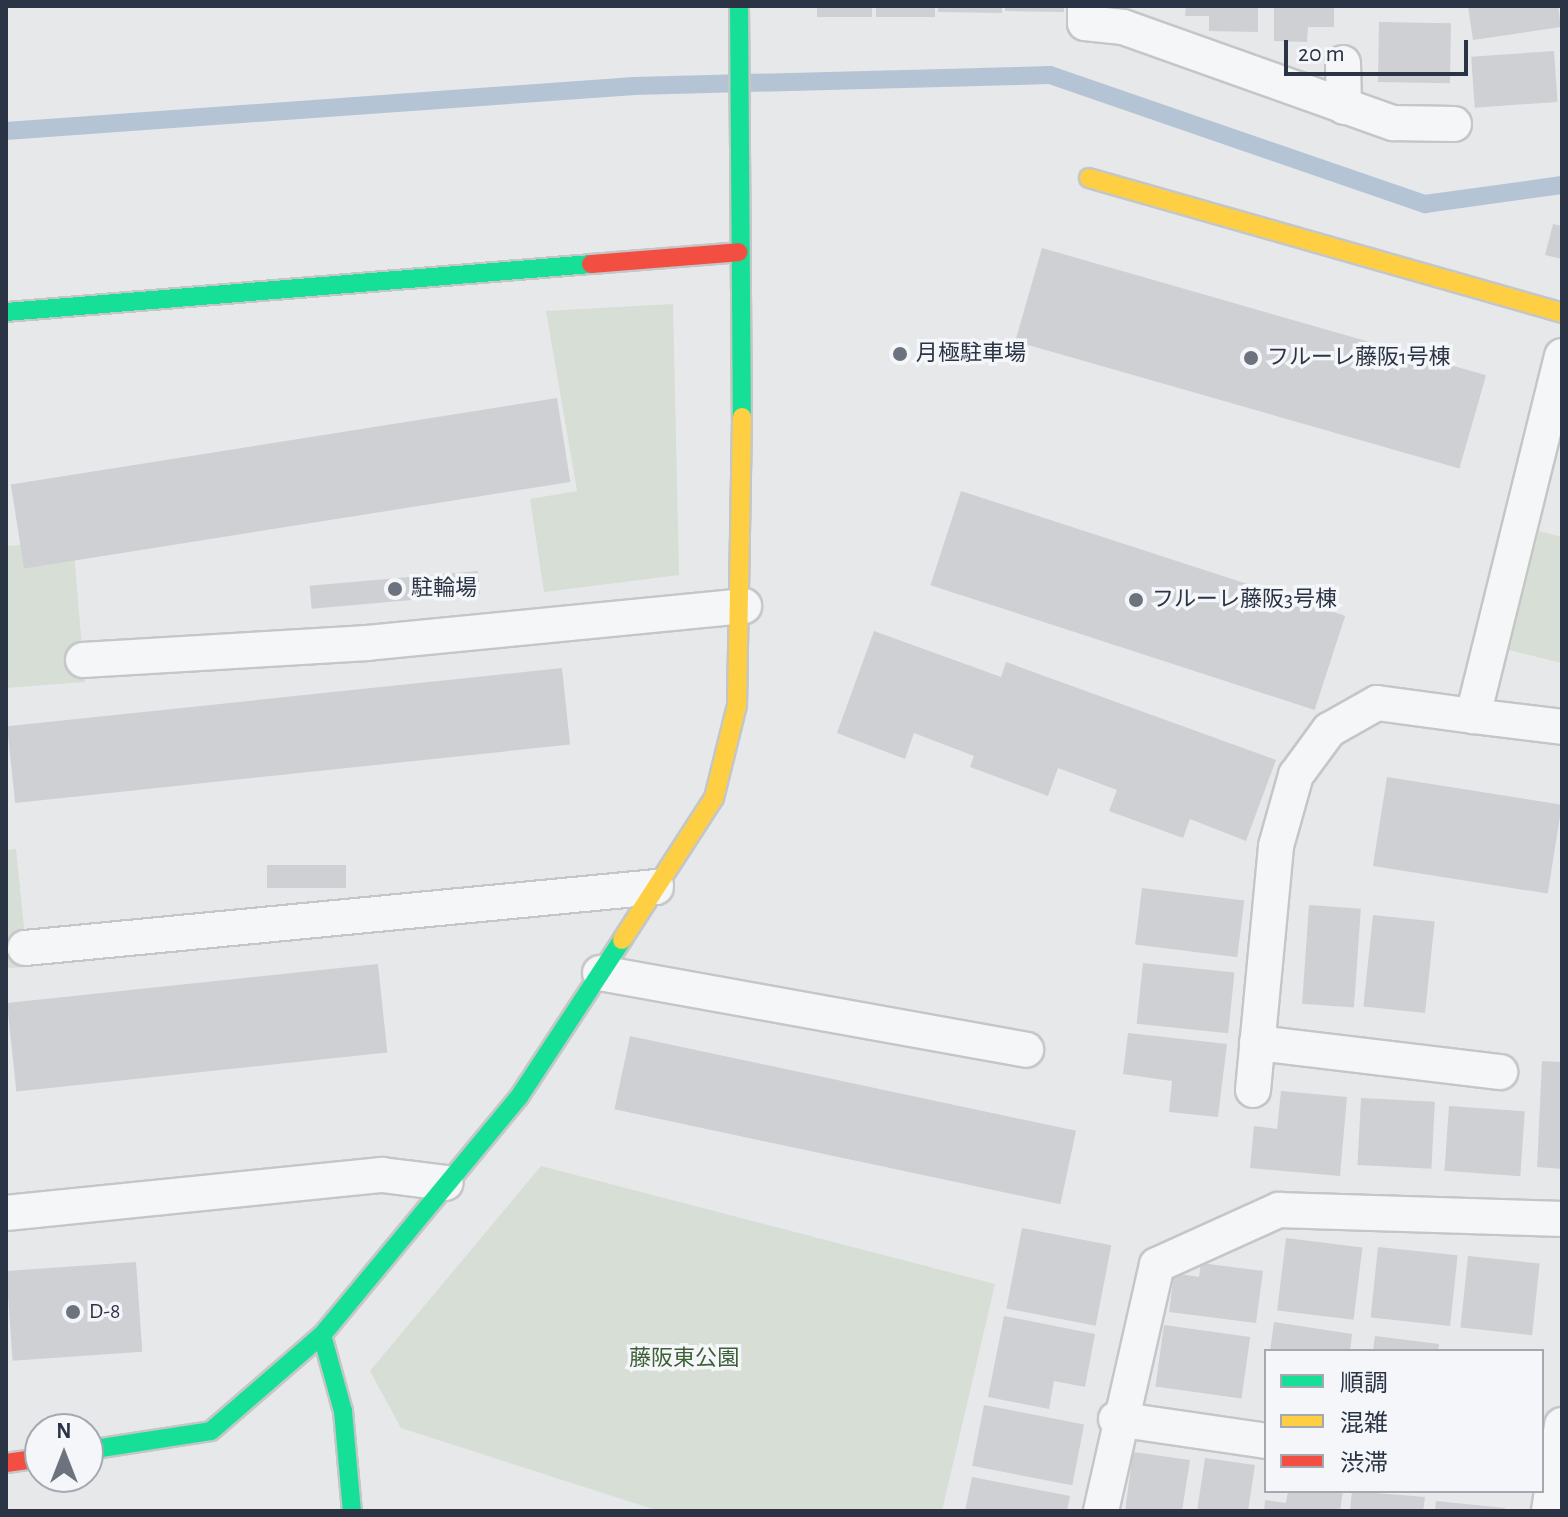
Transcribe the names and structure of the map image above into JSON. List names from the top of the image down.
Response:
{
  "parks": ["藤阪東公園"],
  "places": [
    "月極駐車場",
    "フルーレ藤阪1号棟",
    "駐輪場",
    "フルーレ藤阪3号棟",
    "D-8"
  ],
  "legend": ["順調", "混雑", "渋滞"],
  "scale_bar": "20 m",
  "north": "top"
}
